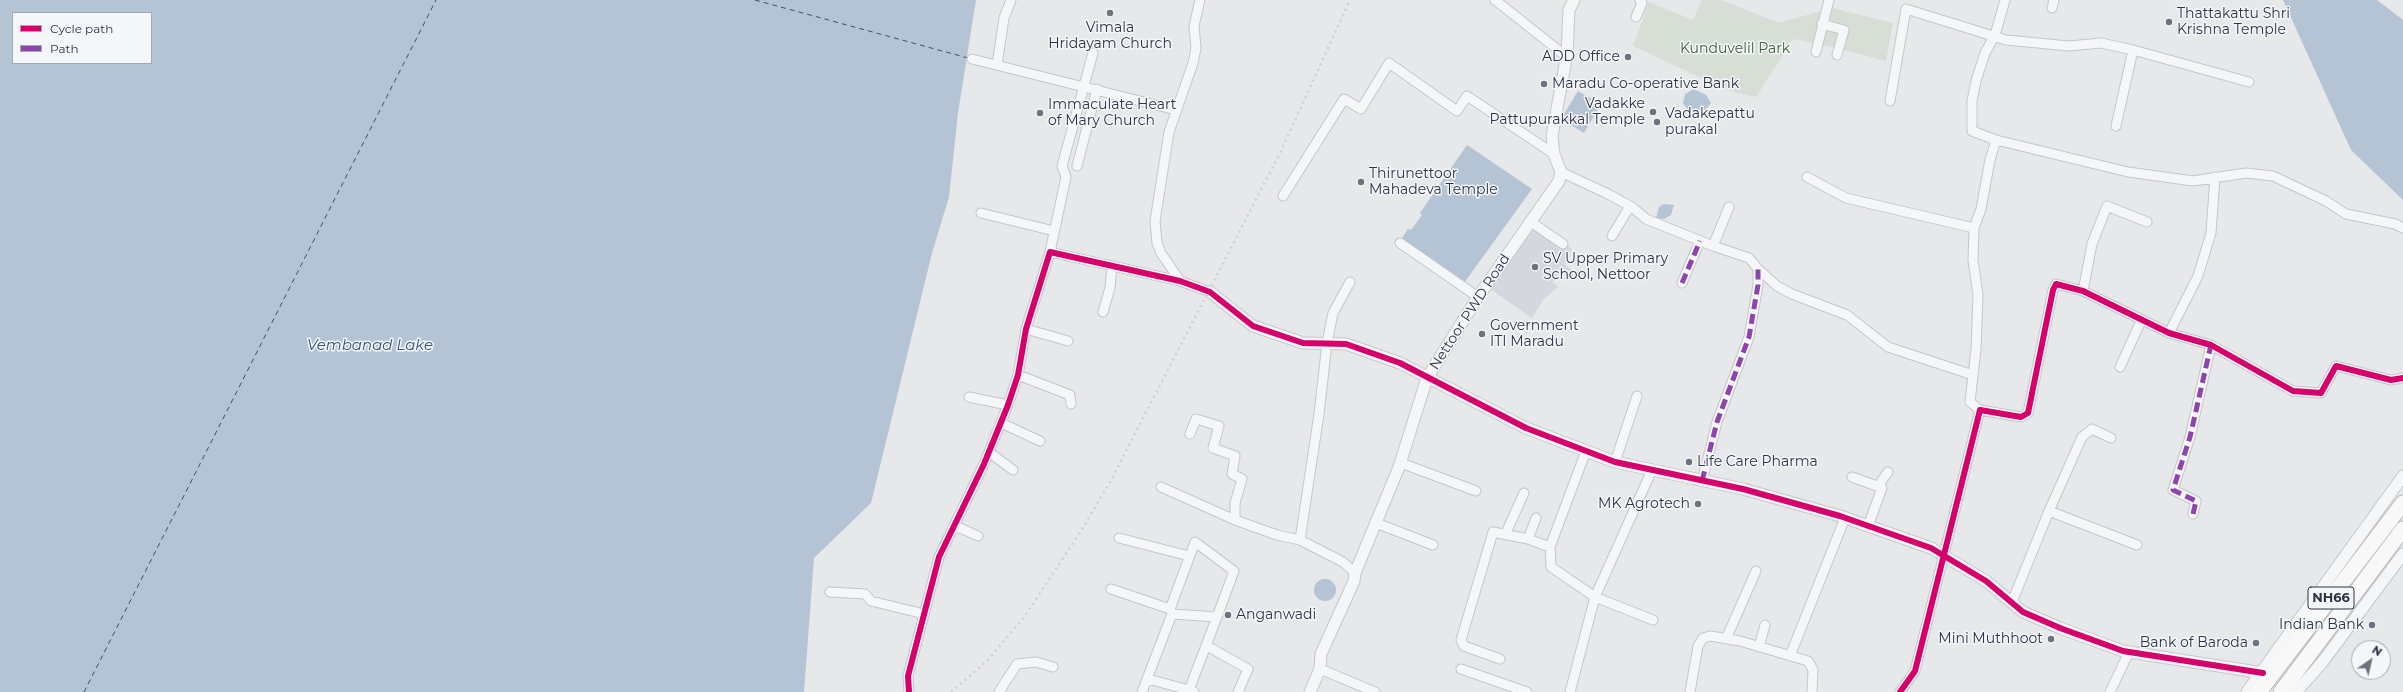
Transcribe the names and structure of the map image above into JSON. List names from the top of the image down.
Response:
{
  "streets": {
    "highway": ["NH66"],
    "street": ["Nettoor PWD Road"]
  },
  "water": ["Vembanad Lake"],
  "parks": ["Kunduvelil Park"],
  "places": [
    "Vimala Hridayam Church",
    "Thattakattu Shri Krishna Temple",
    "ADD Office",
    "Maradu Co-operative Bank",
    "Vadakke Pattupurakkal Temple",
    "Immaculate Heart of Mary Church",
    "Vadakepattu purakal",
    "Thirunettoor Mahadeva Temple",
    "SV Upper Primary School, Nettoor",
    "Government ITI Maradu",
    "Life Care Pharma",
    "MK Agrotech",
    "Anganwadi",
    "Indian Bank",
    "Mini Muthhoot",
    "Bank of Baroda"
  ],
  "legend": ["Cycle path", "Path"],
  "north": "top right"
}
